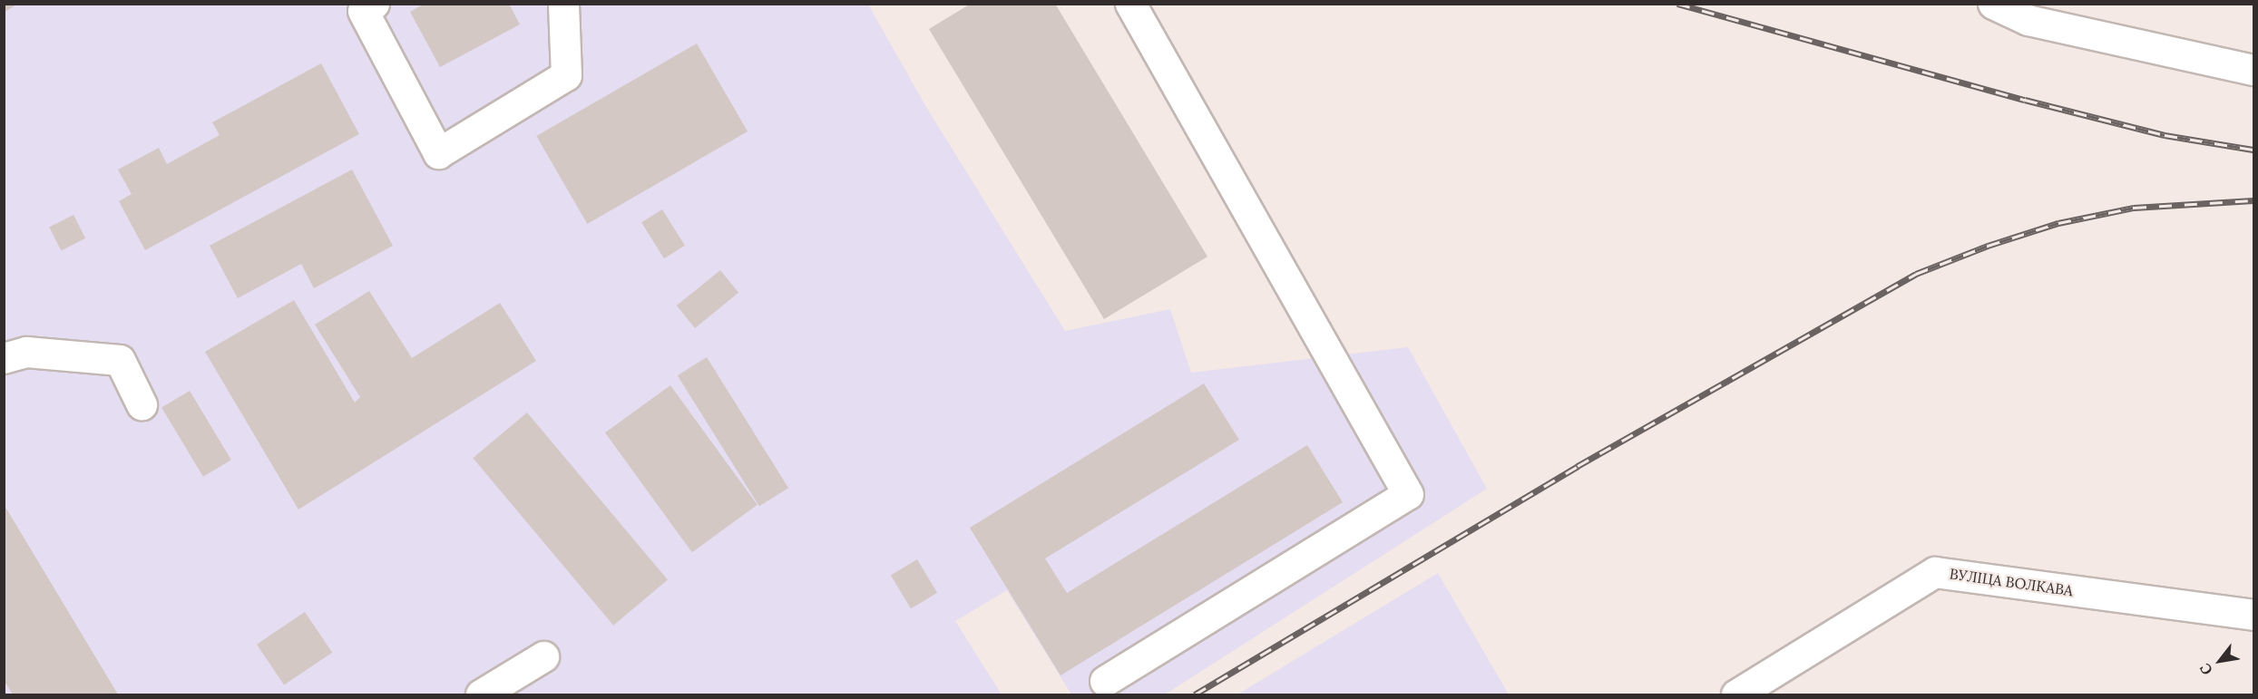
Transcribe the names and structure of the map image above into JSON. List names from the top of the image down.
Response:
{
  "streets": {
    "street": ["ВУЛІЦА ВОЛКАВА"]
  },
  "north": "bottom left"
}
